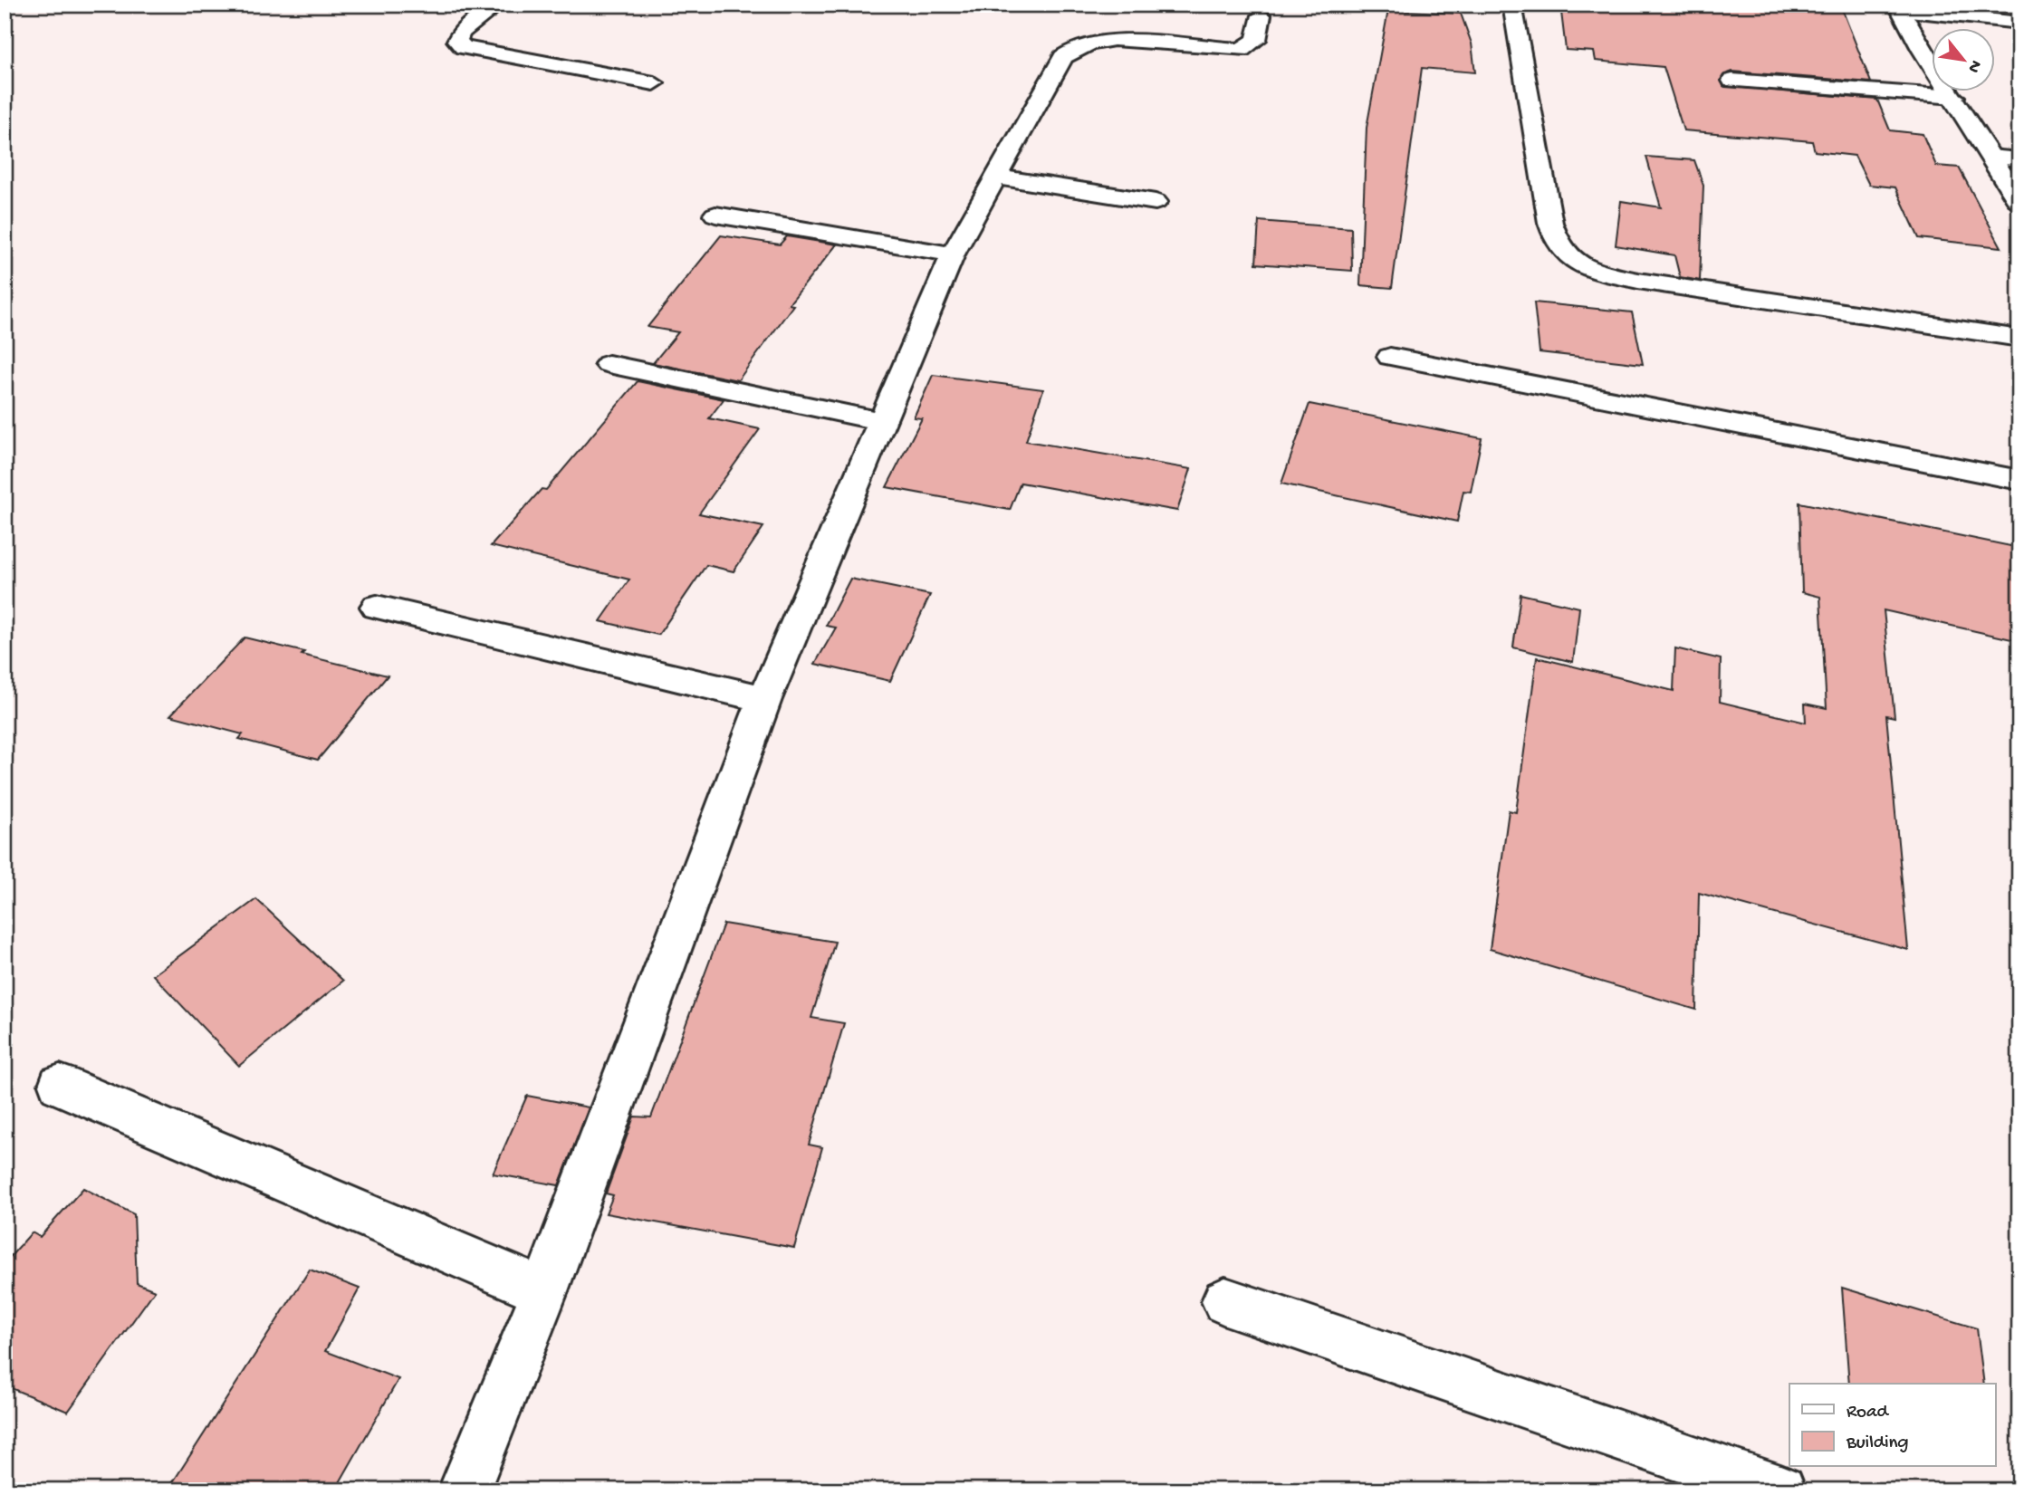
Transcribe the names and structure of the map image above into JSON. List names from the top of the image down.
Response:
{
  "legend": ["Road", "Building"],
  "north": "bottom right"
}
